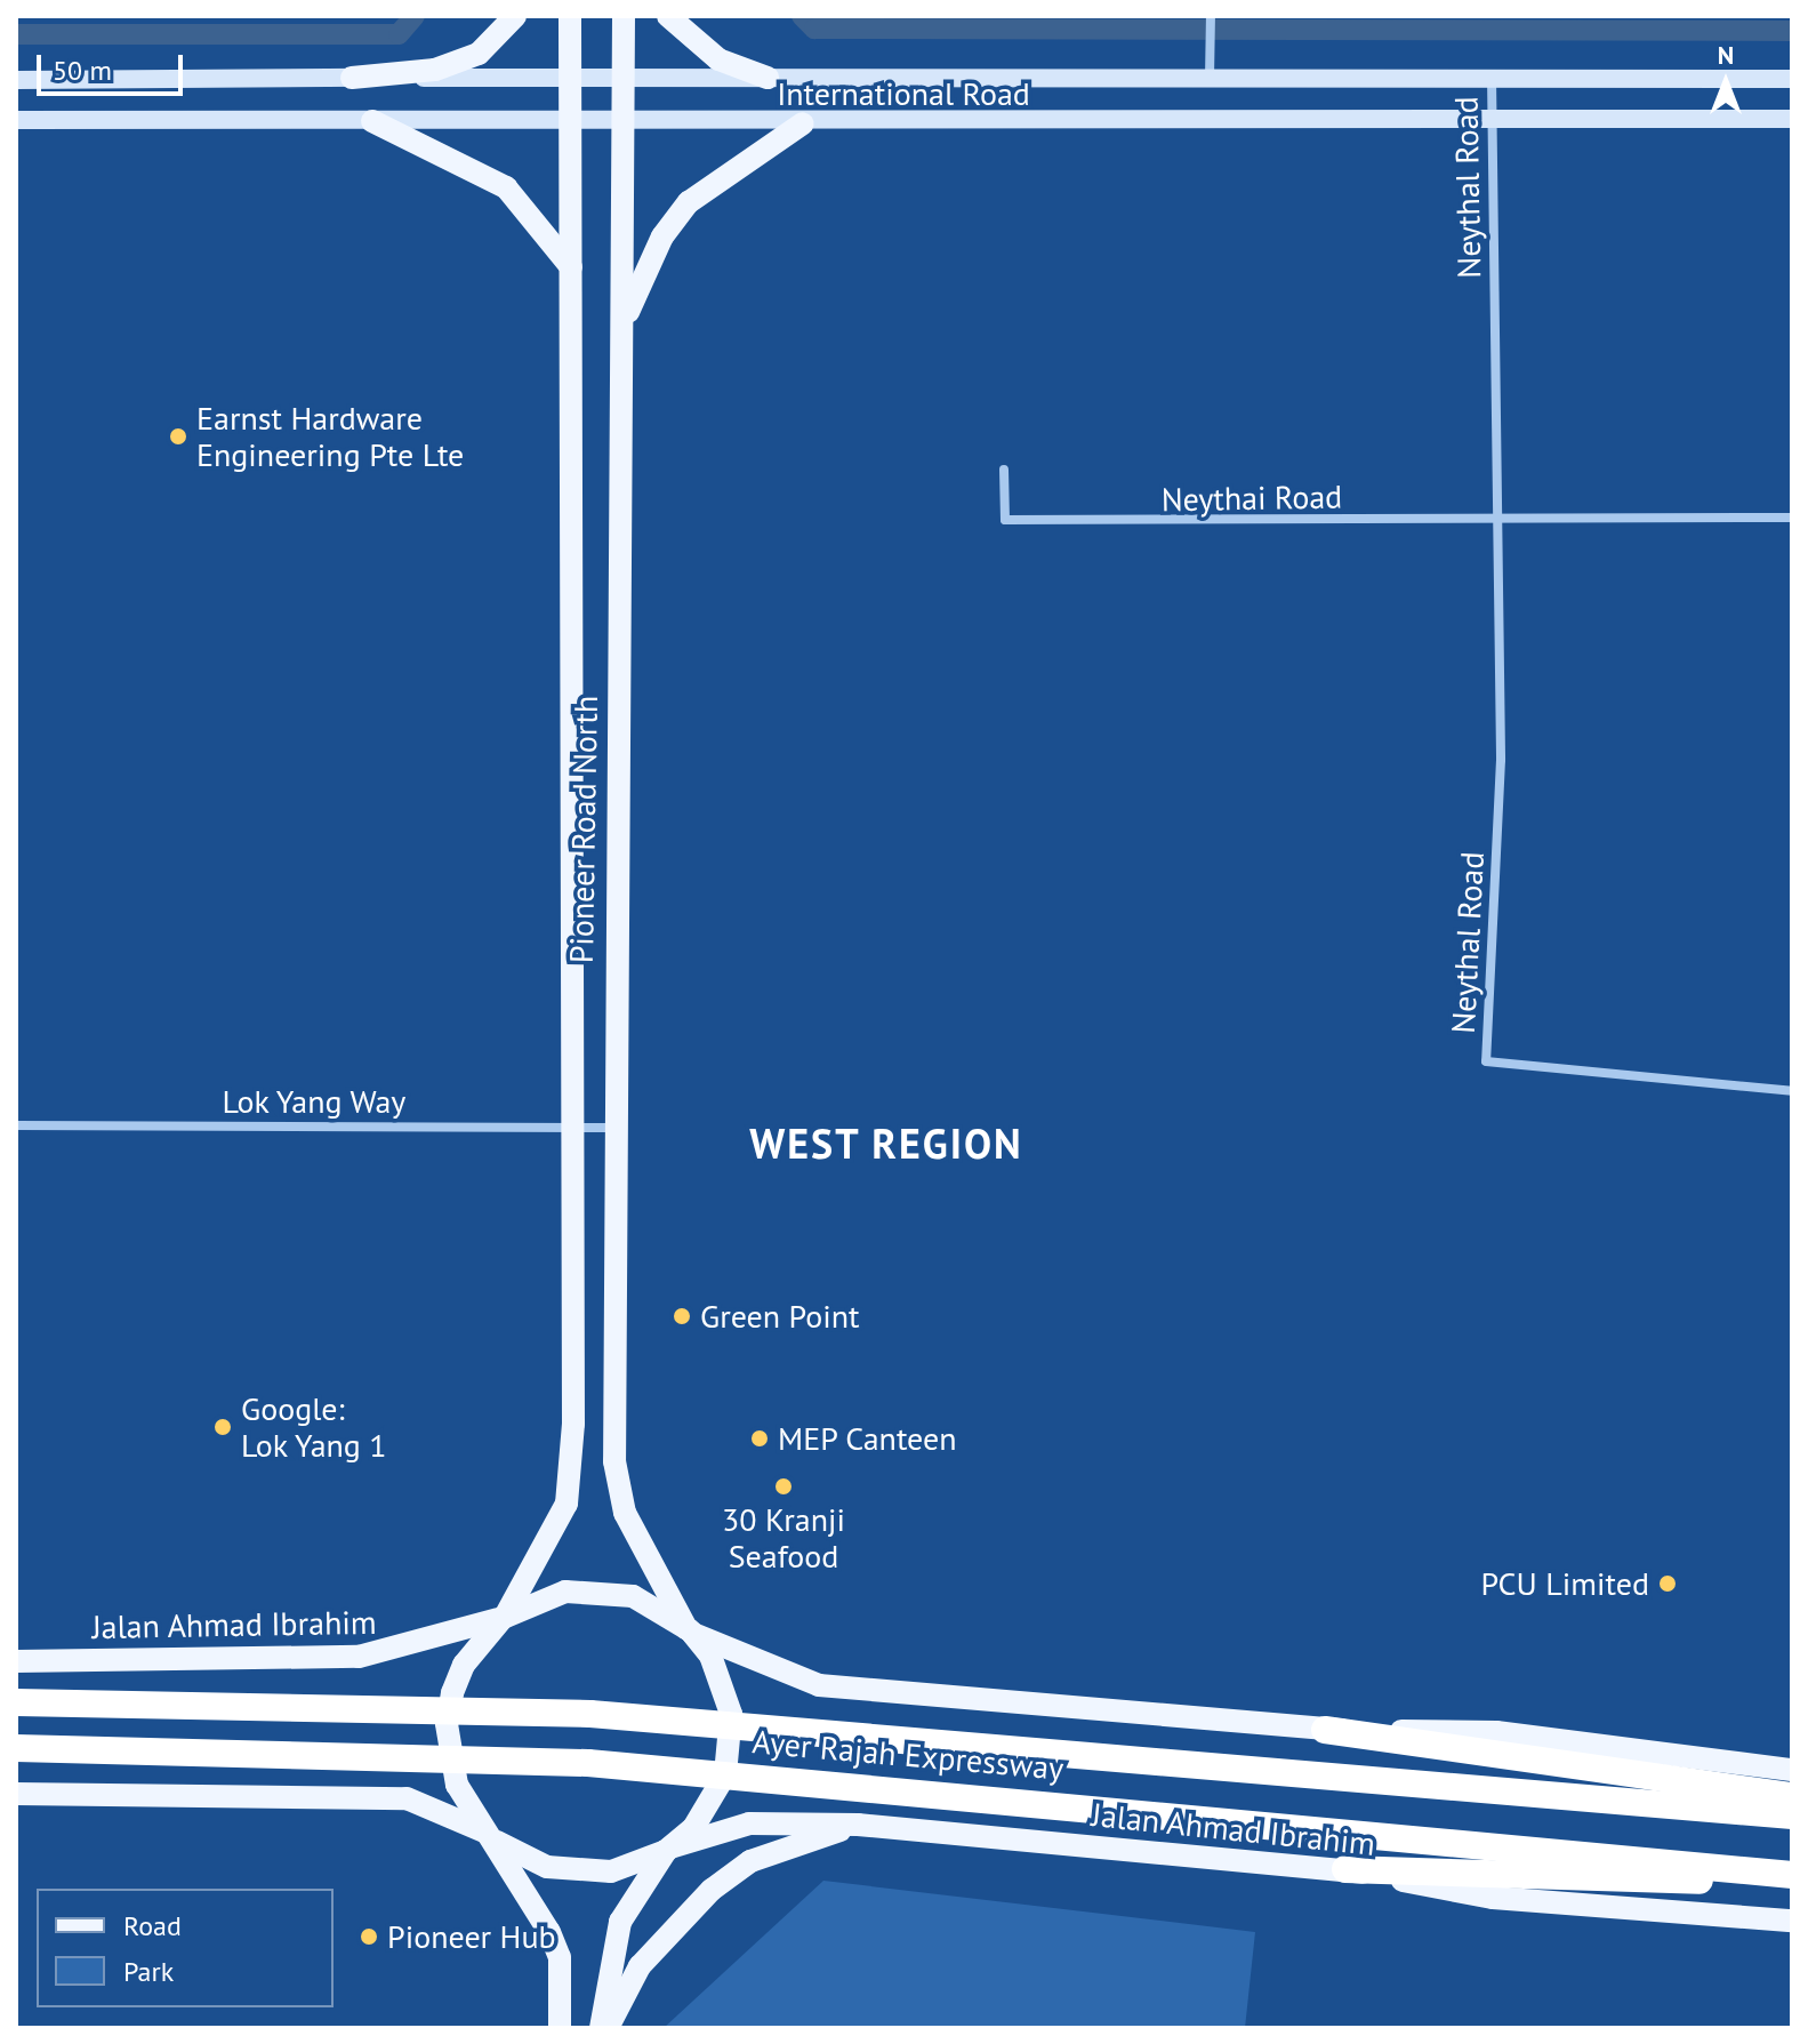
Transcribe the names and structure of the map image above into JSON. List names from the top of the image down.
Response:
{
  "streets": {
    "highway": ["Ayer Rajah Expressway"],
    "main road": ["International Road", "Pioneer Road North", "Jalan Ahmad Ibrahim"],
    "street": ["Neythal Road", "Neythai Road", "Lok Yang Way"]
  },
  "crossings": [
    ["International Road", "Neythal Road"],
    ["International Road", "Pioneer Road North"],
    ["Neythal Road", "Neythai Road"],
    ["Pioneer Road North", "Lok Yang Way"],
    ["Pioneer Road North", "Jalan Ahmad Ibrahim"]
  ],
  "districts": ["WEST REGION"],
  "places": [
    "Earnst Hardware Engineering Pte Lte",
    "Green Point",
    "Google: Lok Yang 1",
    "MEP Canteen",
    "30 Kranji Seafood",
    "PCU Limited",
    "Pioneer Hub"
  ],
  "legend": ["Road", "Park"],
  "scale_bar": "50 m",
  "north": "top"
}
